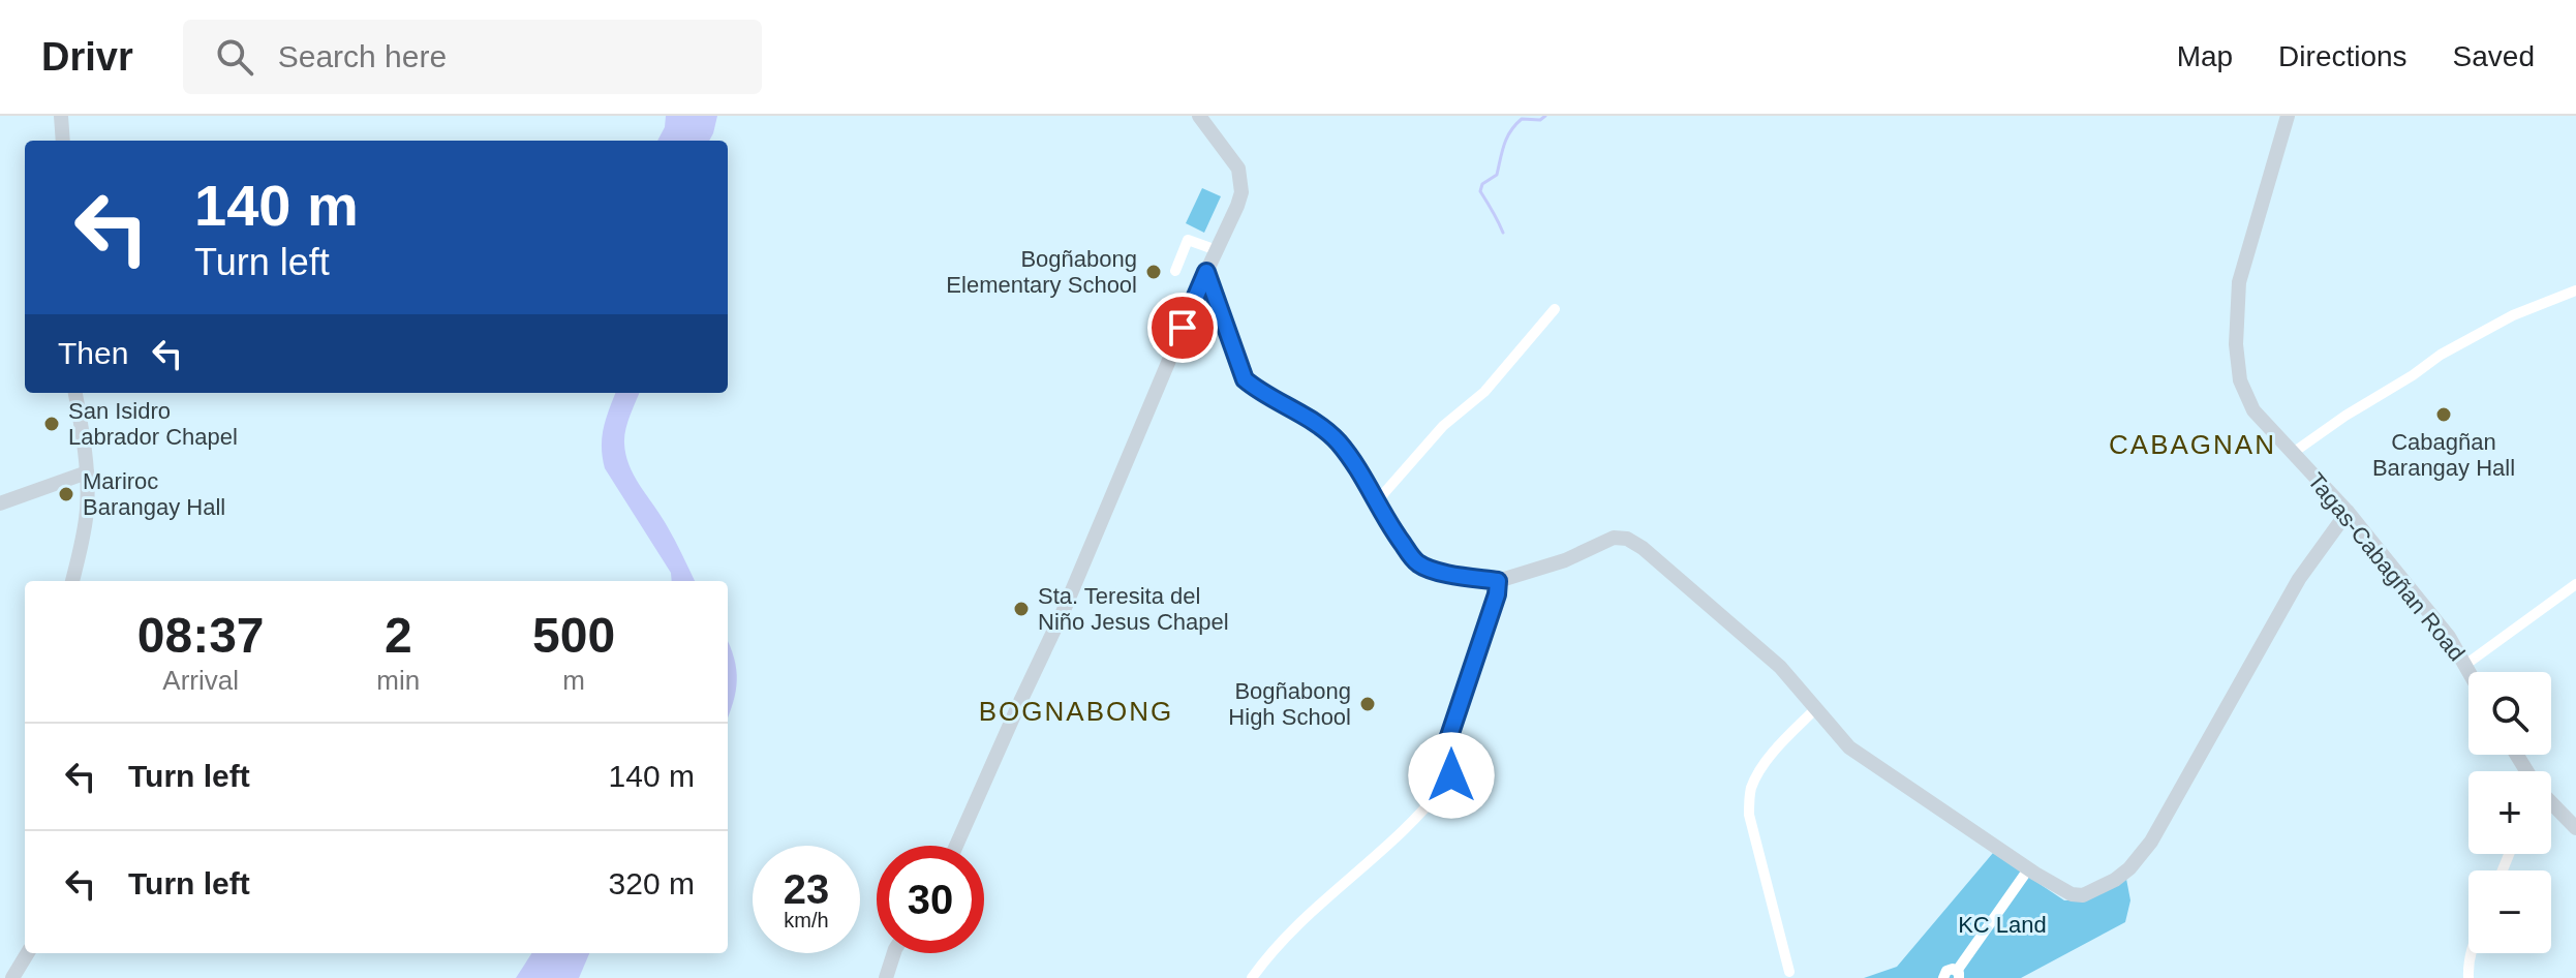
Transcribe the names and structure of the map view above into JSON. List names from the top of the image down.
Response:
{
  "streets": {
    "street": ["Tagas-Cabagñan Road"]
  },
  "districts": ["CABAGNAN", "BOGNABONG"],
  "parks": ["KC Land"],
  "places": [
    "Bogñabong Elementary School",
    "Cabagñan Barangay Hall",
    "San Isidro Labrador Chapel",
    "Mariroc Barangay Hall",
    "Sta. Teresita del Niño Jesus Chapel",
    "Bogñabong High School"
  ],
  "page": {
    "header": "Drivr",
    "search": "Search here",
    "nav": ["Map", "Directions", "Saved"],
    "turn": ["140 m", "Turn left"],
    "then": "Then",
    "eta": [
      "08:37",
      "Arrival",
      "2",
      "min",
      "500",
      "m"
    ],
    "map_buttons": ["+", "−"],
    "list": [
      {
        "name": "Turn left",
        "value": "140 m"
      },
      {
        "name": "Turn left",
        "value": "320 m"
      }
    ],
    "speed": "23 km/h",
    "limit": "30"
  }
}
